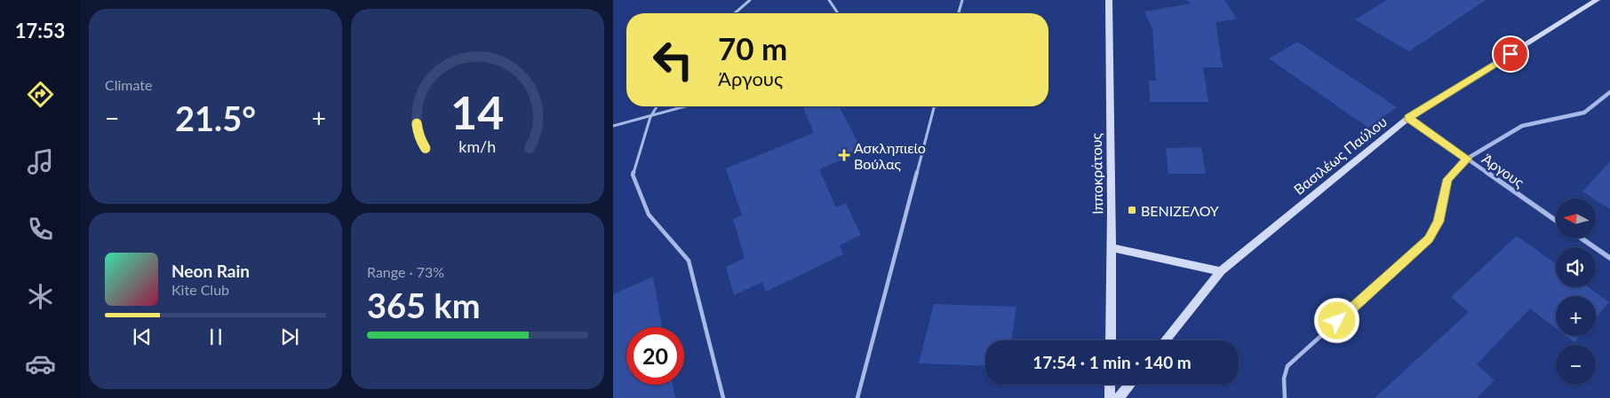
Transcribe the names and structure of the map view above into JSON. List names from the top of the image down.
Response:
{
  "streets": {
    "street": ["Βασιλέως Παύλου", "Άργους", "Ιπποκράτους"]
  },
  "crossings": [
    ["Βασιλέως Παύλου", "Άργους"]
  ],
  "places": {
    "health": ["Ασκληπιείο Βούλας"],
    "transit": ["ΒΕΝΙΖΕΛΟΥ"]
  },
  "north": "left",
  "page": {
    "tabs": "17:53",
    "tile": [
      "Climate",
      ["Range · 73%", "365 km"]
    ],
    "turn": ["70 m", "Άργους"],
    "heat": ["−", "21.5°", "+"],
    "map_buttons": ["+", "−"],
    "song": ["Neon Rain", "Kite Club"],
    "limit": "20",
    "trip": "17:54 · 1 min · 140 m",
    "gauge": ["14", "km/h"]
  }
}
